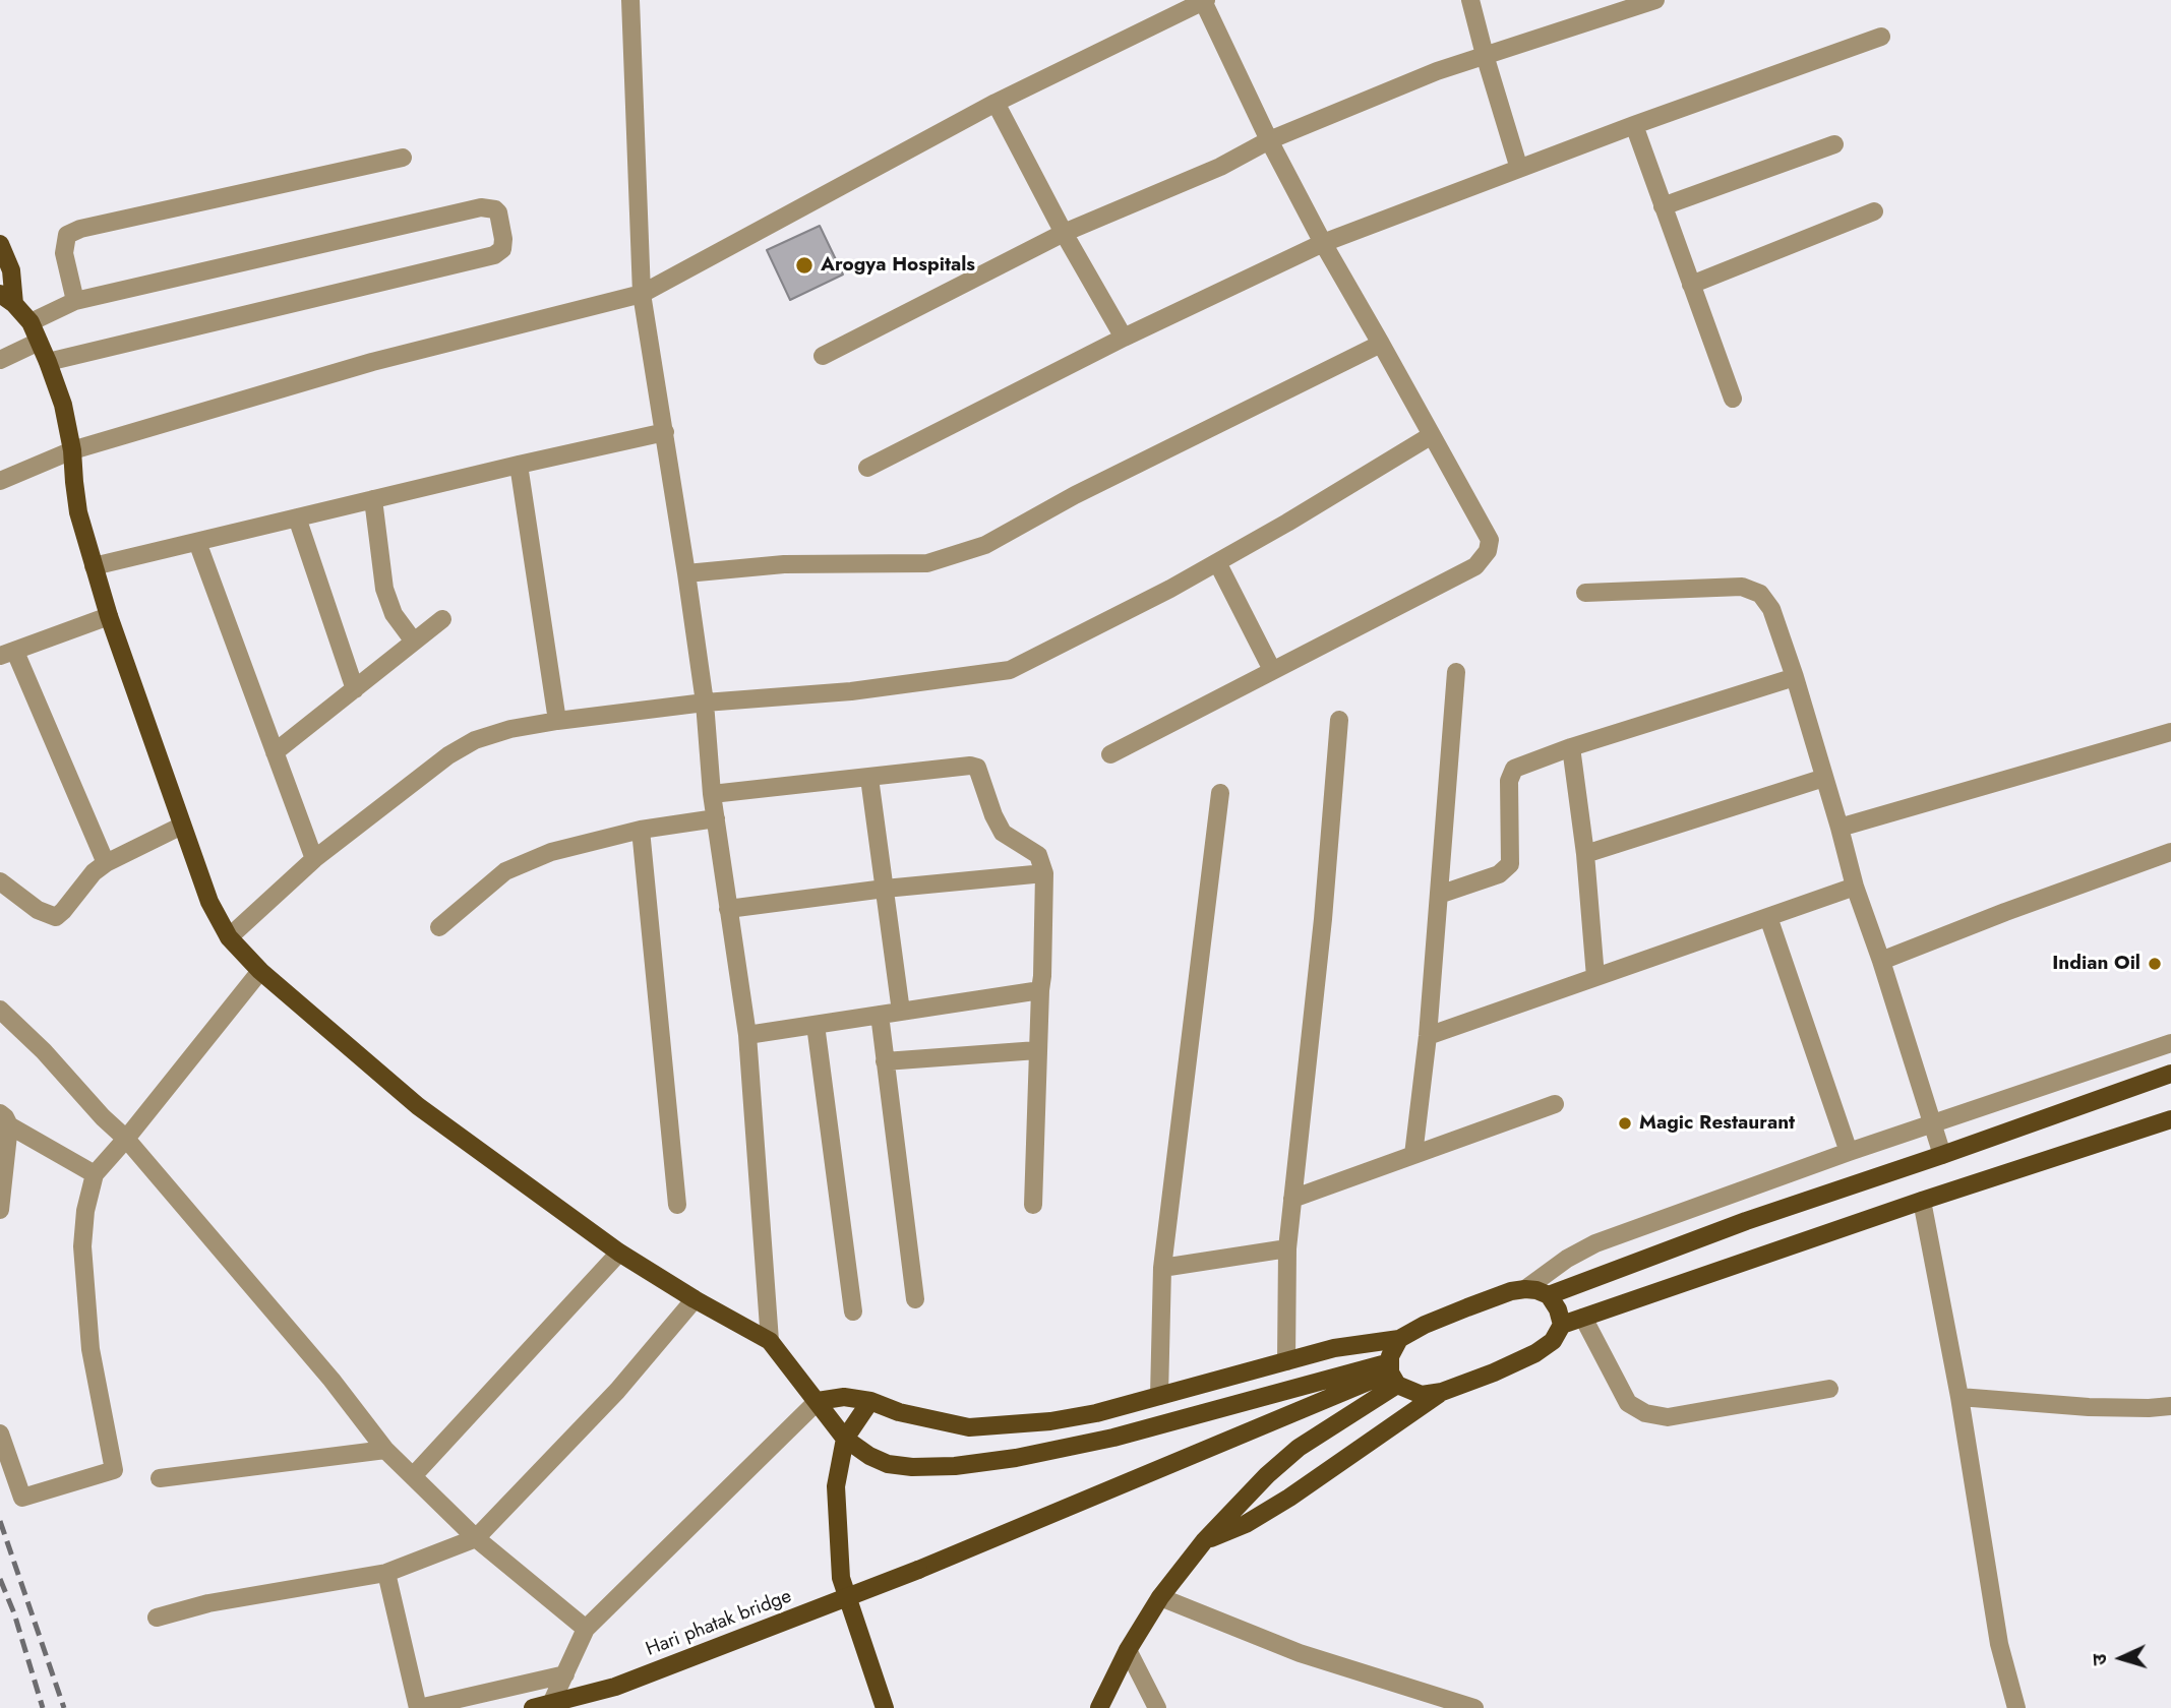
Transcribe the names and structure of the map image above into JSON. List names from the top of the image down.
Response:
{
  "streets": {
    "main road": ["Hari phatak bridge"]
  },
  "places": ["Arogya Hospitals", "Indian Oil", "Magic Restaurant"],
  "north": "left"
}
